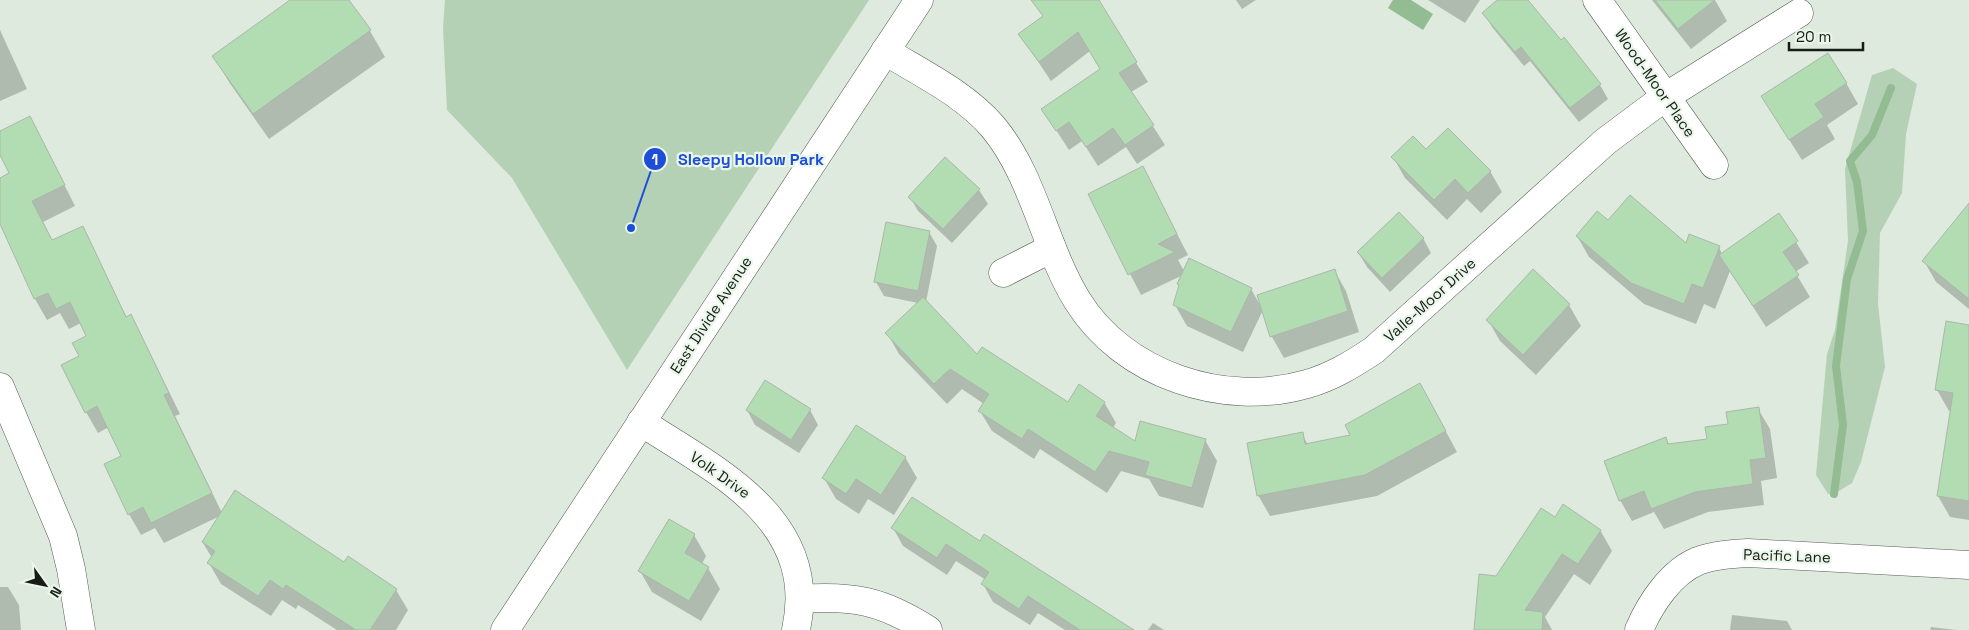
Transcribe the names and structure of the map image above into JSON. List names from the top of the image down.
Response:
{
  "streets": {
    "street": [
      "Wood-Moor Place",
      "Valle-Moor Drive",
      "East Divide Avenue",
      "Volk Drive",
      "Pacific Lane"
    ]
  },
  "crossings": [
    ["Wood-Moor Place", "Valle-Moor Drive"],
    ["Valle-Moor Drive", "East Divide Avenue"],
    ["East Divide Avenue", "Volk Drive"]
  ],
  "places": ["Sleepy Hollow Park"],
  "scale_bar": "20 m",
  "north": "bottom right"
}
